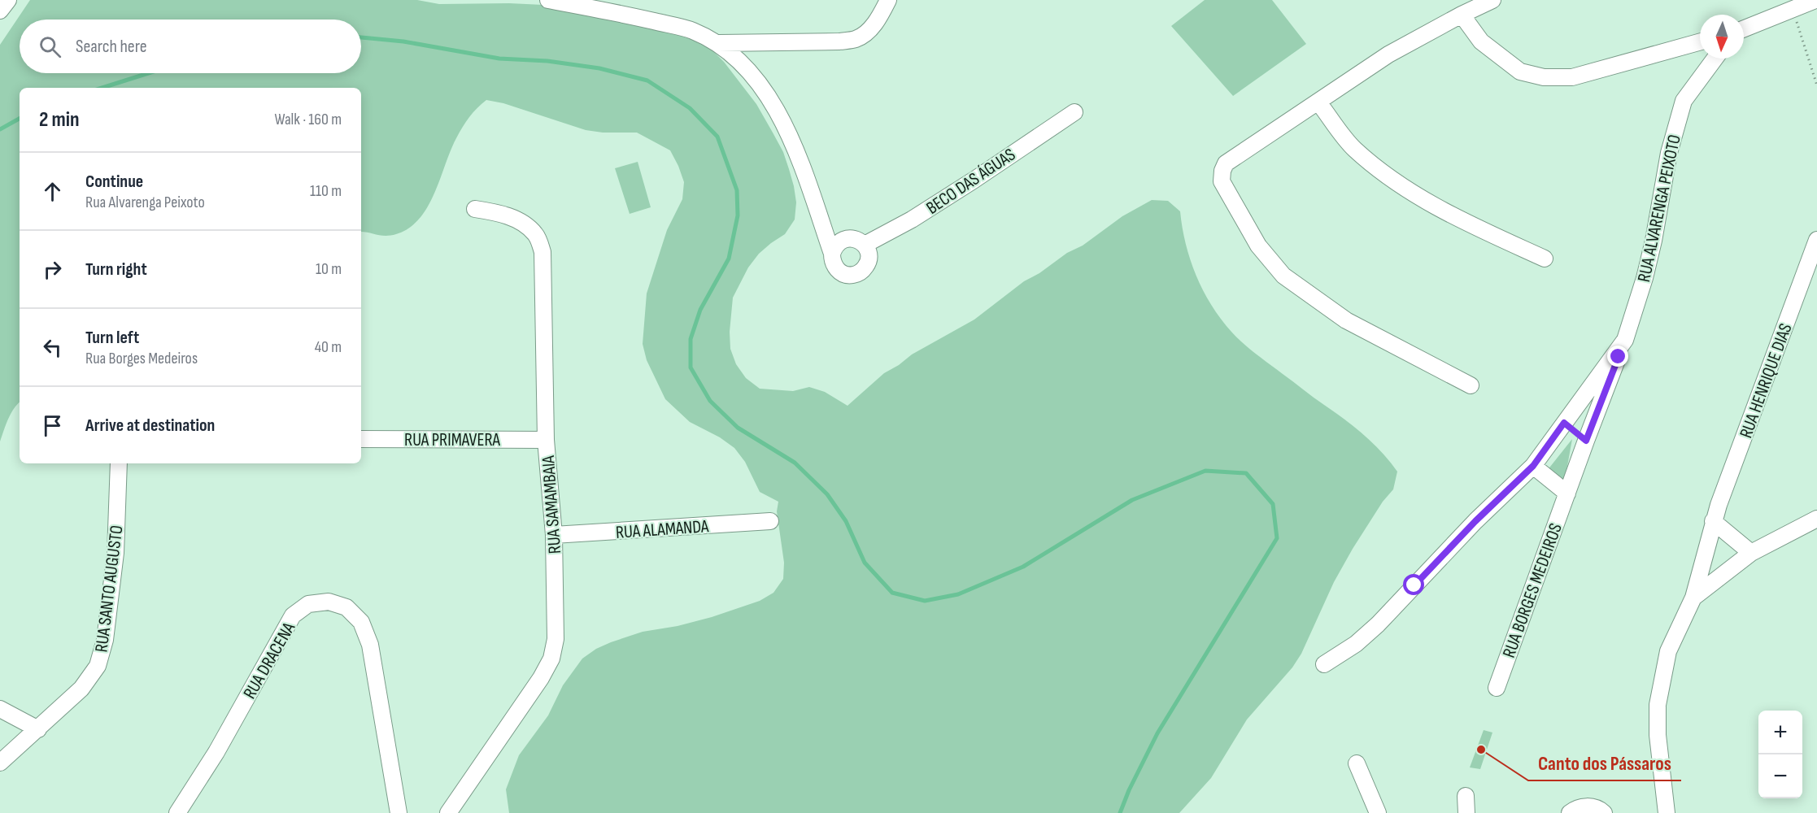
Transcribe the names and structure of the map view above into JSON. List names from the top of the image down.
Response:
{
  "streets": {
    "street": [
      "BECO DAS ÁGUAS",
      "RUA ALVARENGA PEIXOTO",
      "RUA HENRIQUE DIAS",
      "RUA PRIMAVERA",
      "RUA SAMAMBAIA",
      "RUA ALAMANDA",
      "RUA SANTO AUGUSTO",
      "RUA BORGES MEDEIROS",
      "RUA DRACENA"
    ]
  },
  "crossings": [
    ["RUA ALVARENGA PEIXOTO", "RUA BORGES MEDEIROS"],
    ["RUA PRIMAVERA", "RUA SAMAMBAIA"],
    ["RUA SAMAMBAIA", "RUA ALAMANDA"]
  ],
  "places": ["Canto dos Pássaros"],
  "north": "bottom",
  "page": {
    "search": "Search here",
    "heading": ["2 min", "Walk · 160 m"],
    "list": [
      ["Continue", "Rua Alvarenga Peixoto", "110 m"],
      ["Turn right", "10 m"],
      ["Turn left", "Rua Borges Medeiros", "40 m"],
      "Arrive at destination"
    ],
    "map_buttons": ["+", "−"]
  }
}
